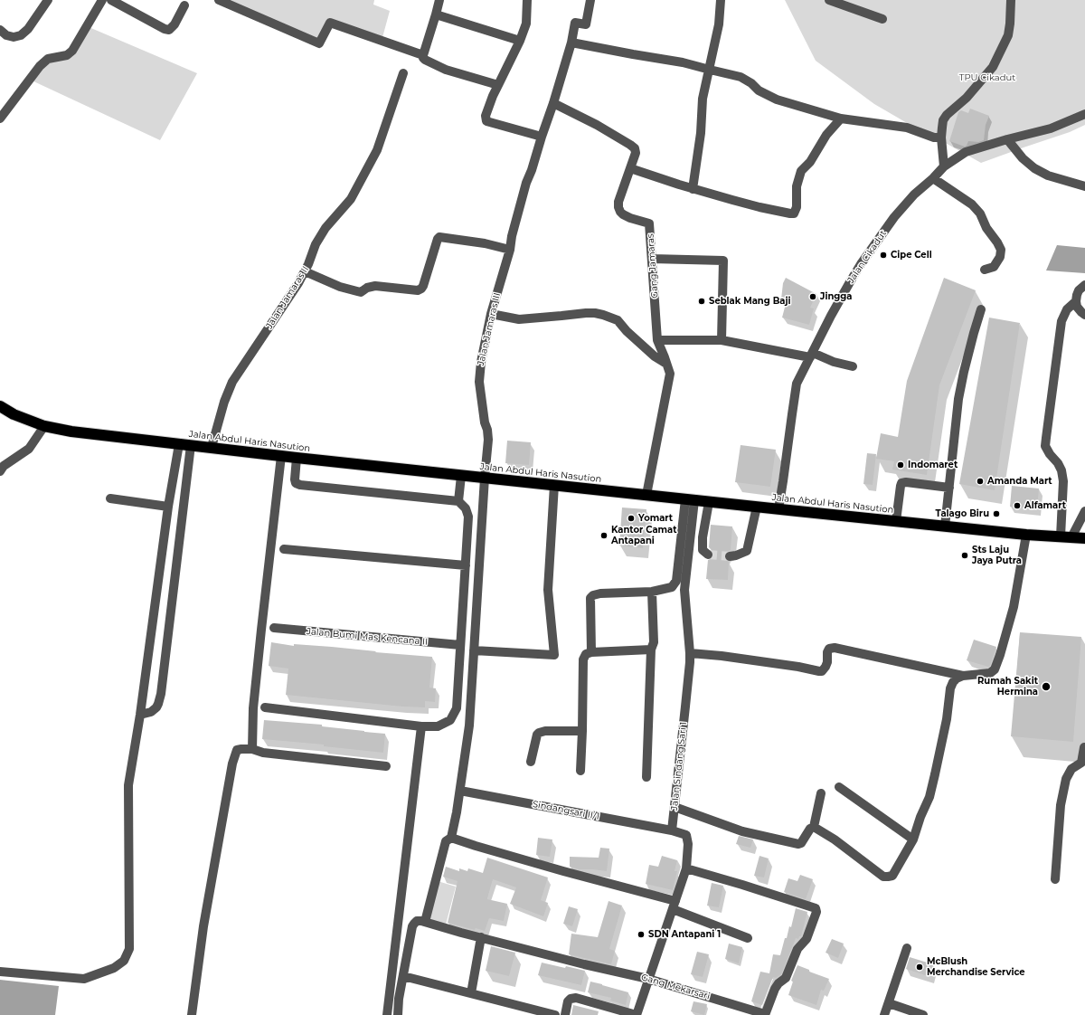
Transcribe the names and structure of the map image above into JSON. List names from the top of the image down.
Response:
{
  "streets": {
    "highway": ["Jalan Abdul Haris Nasution"],
    "street": [
      "Jalan Cikadut",
      "Gang Jamaras",
      "Jalan Jamaras II",
      "Jalan Jamaras III",
      "Jalan Bumi Mas Kencana II",
      "Jalan Sindang Sari 1",
      "Sindangsari II/1",
      "Gang Mekarsari"
    ]
  },
  "crossings": [
    ["Jalan Cikadut", "Jalan Abdul Haris Nasution"],
    ["Gang Jamaras", "Jalan Abdul Haris Nasution"],
    ["Jalan Jamaras II", "Jalan Abdul Haris Nasution"],
    ["Jalan Jamaras III", "Jalan Abdul Haris Nasution"],
    ["Jalan Jamaras III", "Sindangsari II/1"],
    ["Jalan Jamaras III", "Gang Mekarsari"],
    ["Jalan Abdul Haris Nasution", "Jalan Sindang Sari 1"],
    ["Jalan Sindang Sari 1", "Sindangsari II/1"]
  ],
  "parks": ["TPU Cikadut"],
  "places": [
    "Cipe Cell",
    "Jingga",
    "Seblak Mang Baji",
    "Indomaret",
    "Amanda Mart",
    "Alfamart",
    "Talago Biru",
    "Yomart",
    "Kantor Camat Antapani",
    "Sts Laju Jaya Putra",
    "Rumah Sakit Hermina",
    "SDN Antapani 1",
    "McBlush Merchandise Service"
  ]
}
